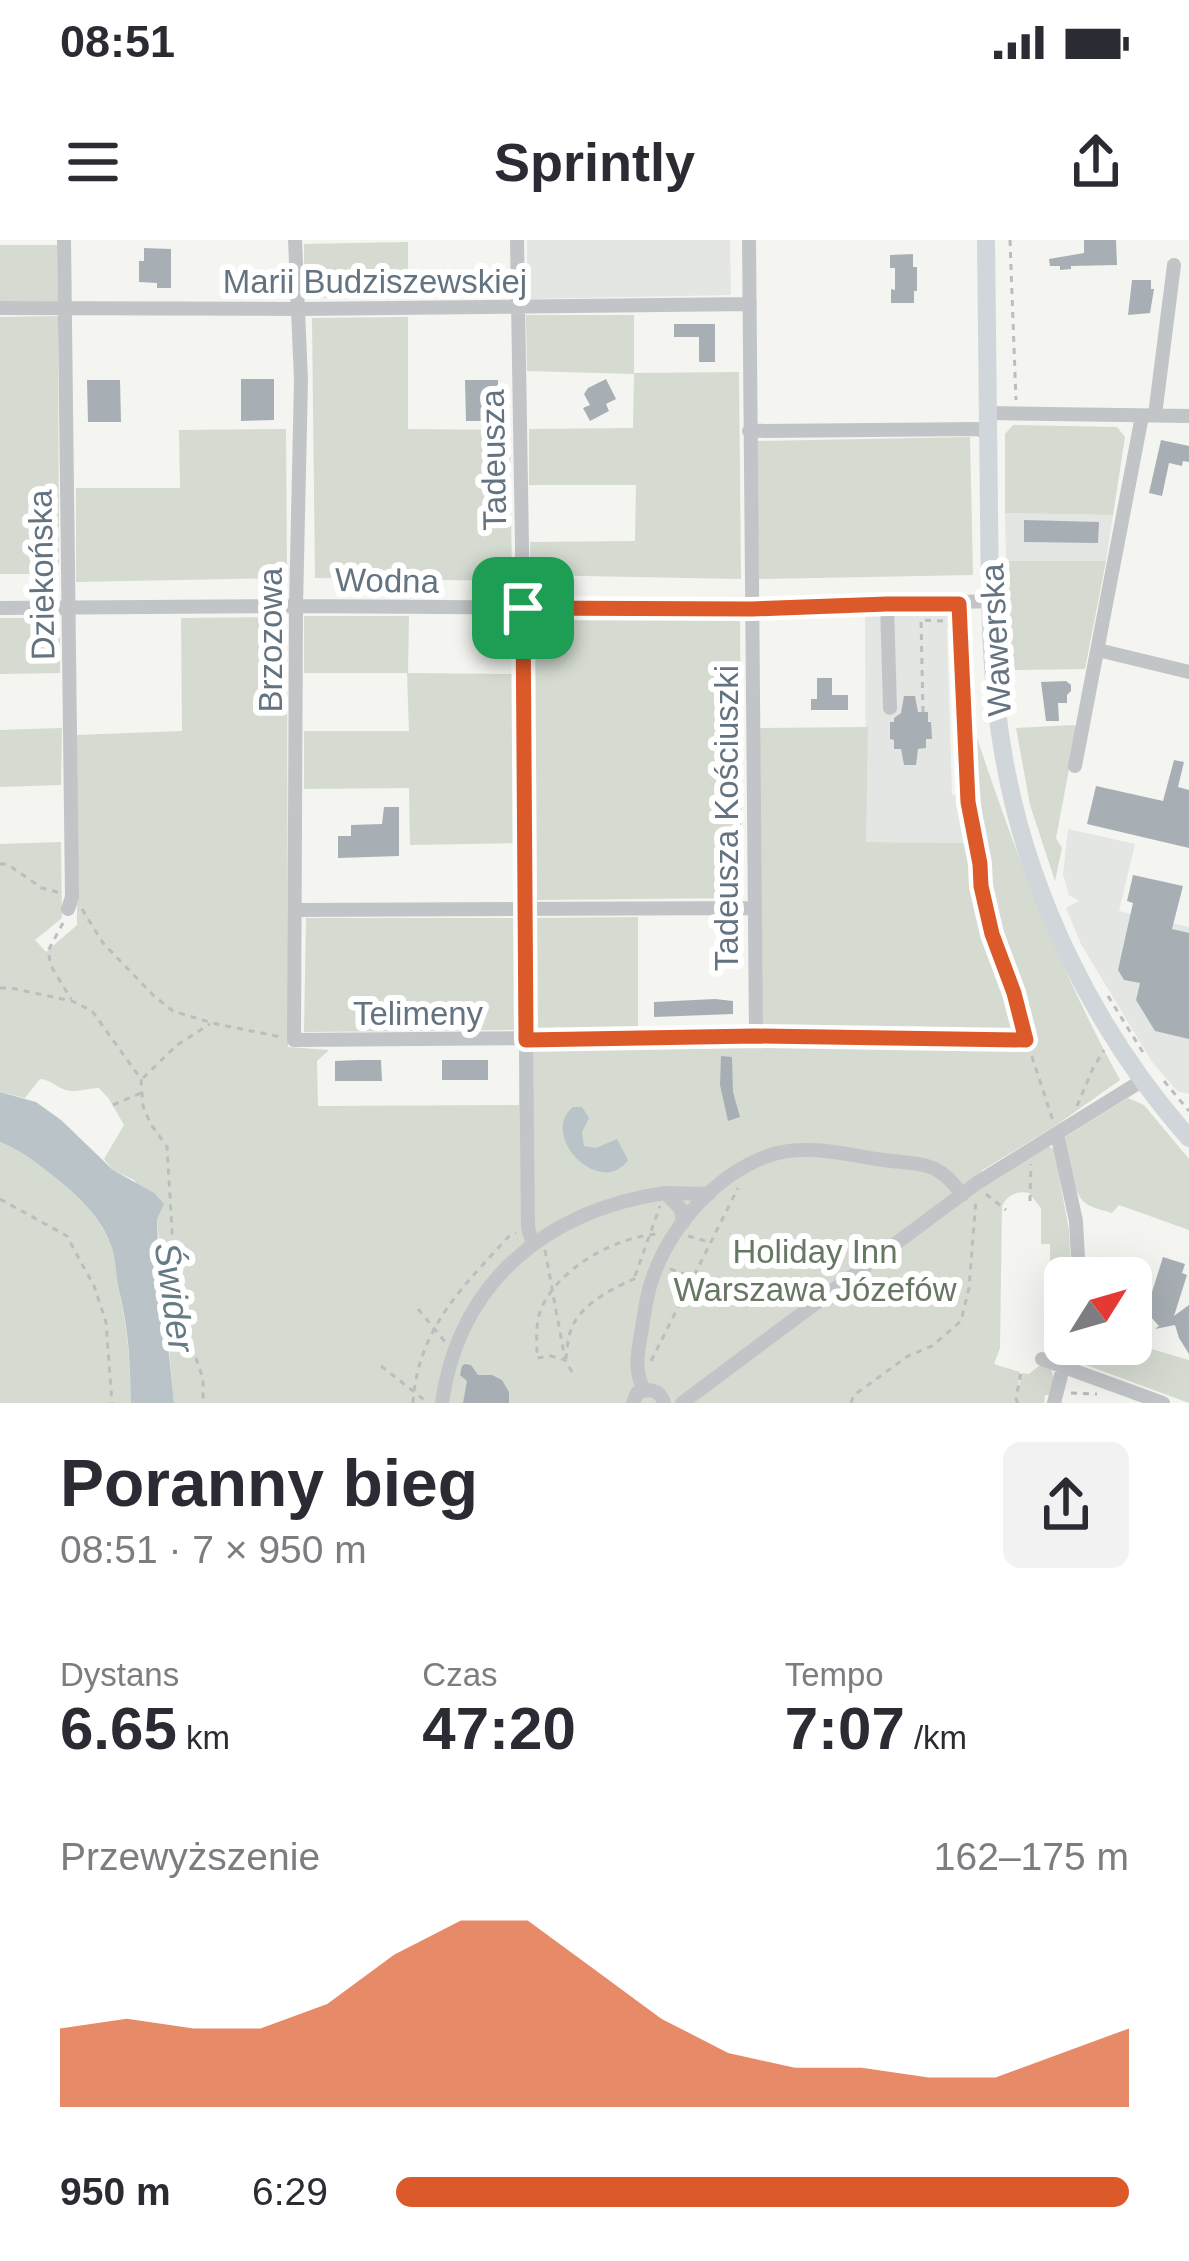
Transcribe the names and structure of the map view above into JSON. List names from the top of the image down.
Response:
{
  "streets": {
    "main road": ["Wawerska"],
    "street": [
      "Marii Budziszewskiej",
      "Tadeusza",
      "Dziekońska",
      "Wodna",
      "Brzozowa",
      "Tadeusza Kościuszki",
      "Telimeny"
    ]
  },
  "crossings": [
    ["Marii Budziszewskiej", "Tadeusza"],
    ["Marii Budziszewskiej", "Dziekońska"],
    ["Marii Budziszewskiej", "Brzozowa"],
    ["Marii Budziszewskiej", "Tadeusza Kościuszki"],
    ["Tadeusza", "Wodna"],
    ["Dziekońska", "Wodna"],
    ["Wodna", "Brzozowa"],
    ["Wodna", "Wawerska"],
    ["Wodna", "Tadeusza Kościuszki"],
    ["Brzozowa", "Telimeny"],
    ["Tadeusza Kościuszki", "Telimeny"]
  ],
  "water": ["Świder"],
  "parks": ["Holiday Inn Warszawa Józefów"],
  "north": "top right",
  "page": {
    "status": "08:51",
    "header": "Sprintly",
    "heading": ["Poranny bieg", "08:51 · 7 × 950 m"],
    "stats": [
      ["Dystans", "6.65 km"],
      ["Czas", "47:20"],
      ["Tempo", "7:07 /km"]
    ],
    "chart": ["Przewyższenie", "162–175 m"],
    "list": [
      {
        "name": "950 m",
        "note": "6:29"
      }
    ]
  }
}
